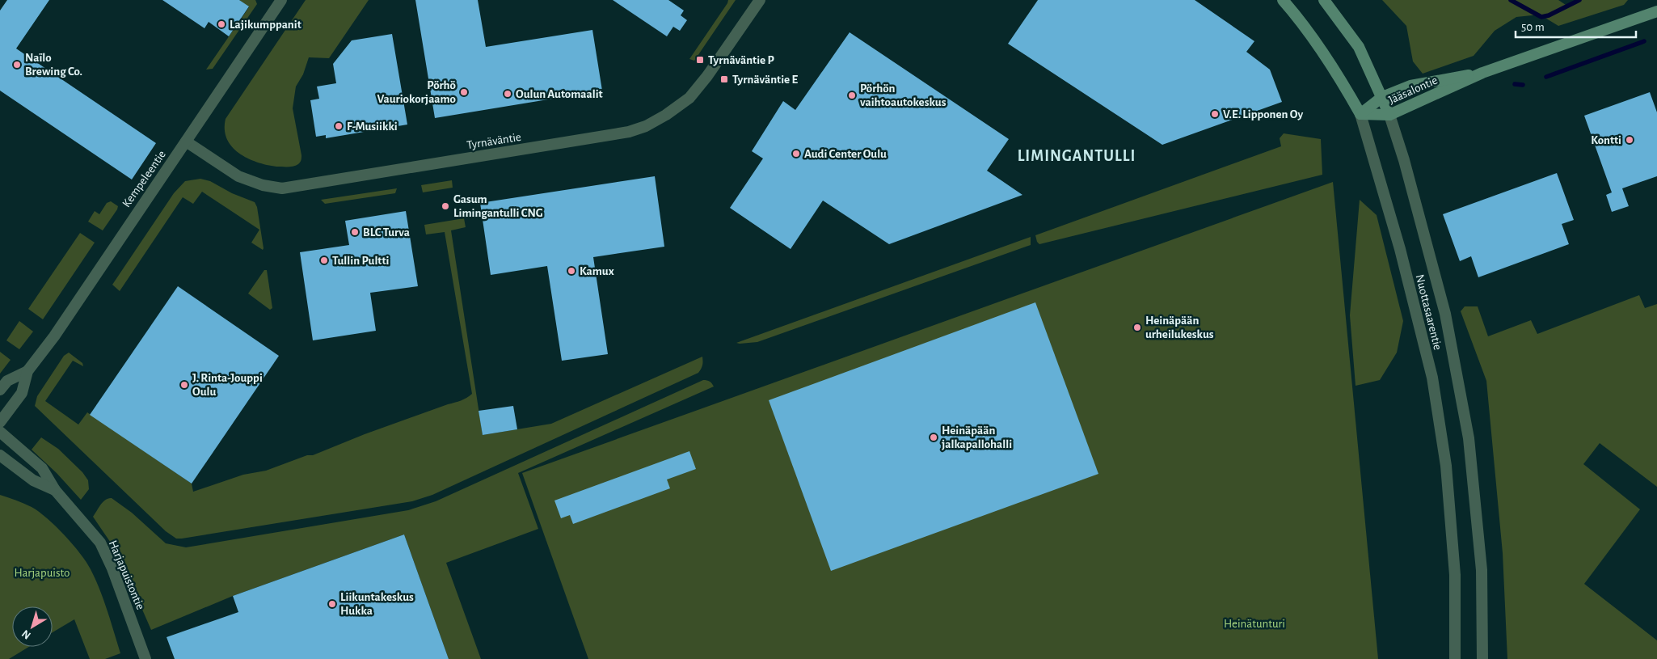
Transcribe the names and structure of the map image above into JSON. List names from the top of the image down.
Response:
{
  "streets": {
    "main road": ["Jääsalontie", "Nuottasaarentie"],
    "street": ["Tyrnäväntie", "Kempeleentie", "Harjapuistontie"]
  },
  "crossings": [
    ["Jääsalontie", "Nuottasaarentie"],
    ["Tyrnäväntie", "Kempeleentie"]
  ],
  "districts": ["LIMINGANTULLI"],
  "parks": ["Harjapuisto", "Heinätunturi"],
  "places": {
    "other": [
      "Lajikumppanit",
      "Naïlo Brewing Co.",
      "Pörhö Vauriokorjaamo",
      "Oulun Automaalit",
      "Pörhön vaihtoautokeskus",
      "V.E. Lipponen Oy",
      "F-Musiikki",
      "Kontti",
      "Audi Center Oulu",
      "Gasum Limingantulli CNG",
      "BLC Turva",
      "Tullin Pultti",
      "Kamux",
      "Heinäpään urheilukeskus",
      "J. Rinta-Jouppi Oulu",
      "Heinäpään jalkapallohalli",
      "Liikuntakeskus Hukka"
    ],
    "transit": ["Tyrnäväntie P", "Tyrnäväntie E"]
  },
  "scale_bar": "50 m",
  "north": "bottom left"
}
